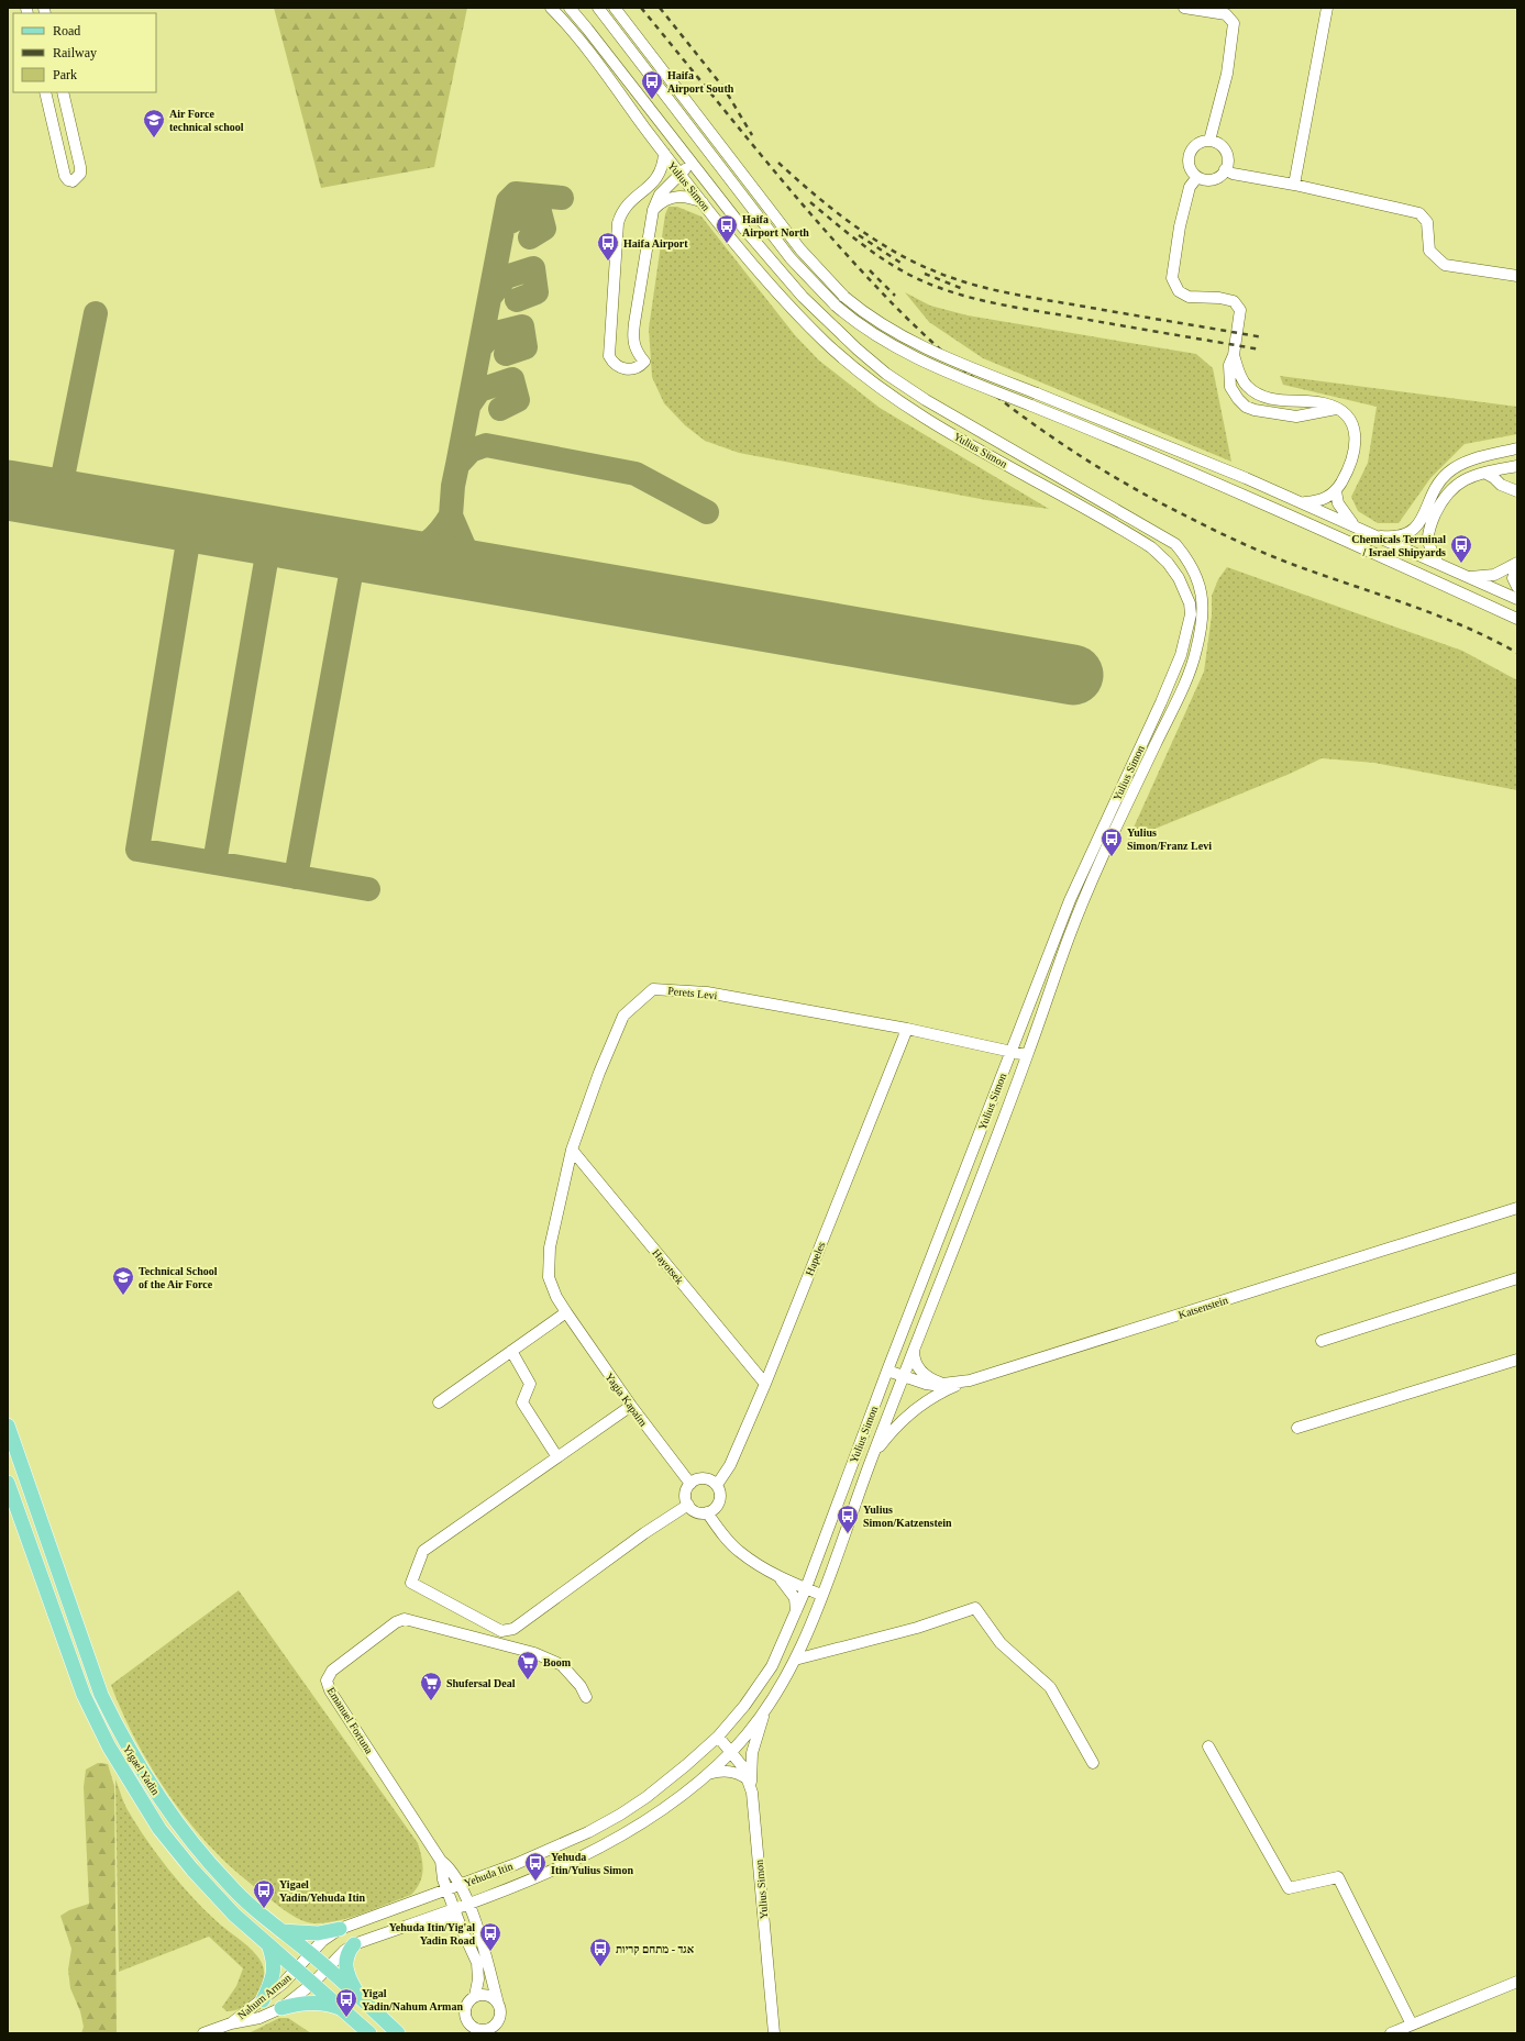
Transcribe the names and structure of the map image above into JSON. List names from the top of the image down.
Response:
{
  "streets": {
    "main road": ["Yigael Yadin"],
    "street": [
      "Yulius Simon",
      "Perets Levi",
      "Hapeles",
      "Hayotsek",
      "Katsenstein",
      "Yagia Kapaim",
      "Emanuel Fortuna",
      "Yehuda Itin",
      "Nahum Arman"
    ]
  },
  "crossings": [
    ["Yulius Simon", "Perets Levi"],
    ["Yulius Simon", "Katsenstein"],
    ["Yulius Simon", "Yehuda Itin"],
    ["Perets Levi", "Hapeles"],
    ["Perets Levi", "Hayotsek"],
    ["Perets Levi", "Yagia Kapaim"],
    ["Hapeles", "Hayotsek"],
    ["Hapeles", "Yagia Kapaim"],
    ["Emanuel Fortuna", "Yehuda Itin"],
    ["Yigael Yadin", "Yehuda Itin"],
    ["Yigael Yadin", "Nahum Arman"],
    ["Yehuda Itin", "Nahum Arman"]
  ],
  "places": {
    "bus stop": [
      "Haifa Airport South",
      "Haifa Airport North",
      "Haifa Airport",
      "Chemicals Terminal / Israel Shipyards",
      "Yulius Simon/Franz Levi",
      "Yulius Simon/Katzenstein",
      "Yehuda Itin/Yulius Simon",
      "Yigael Yadin/Yehuda Itin",
      "Yehuda Itin/Yig'al Yadin Road",
      "אגד - מתחם קריות",
      "Yigal Yadin/Nahum Arman"
    ],
    "school or university": ["Air Force technical school", "Technical School of the Air Force"],
    "supermarket": ["Boom", "Shufersal Deal"]
  },
  "legend": ["Road", "Railway", "Park"]
}
